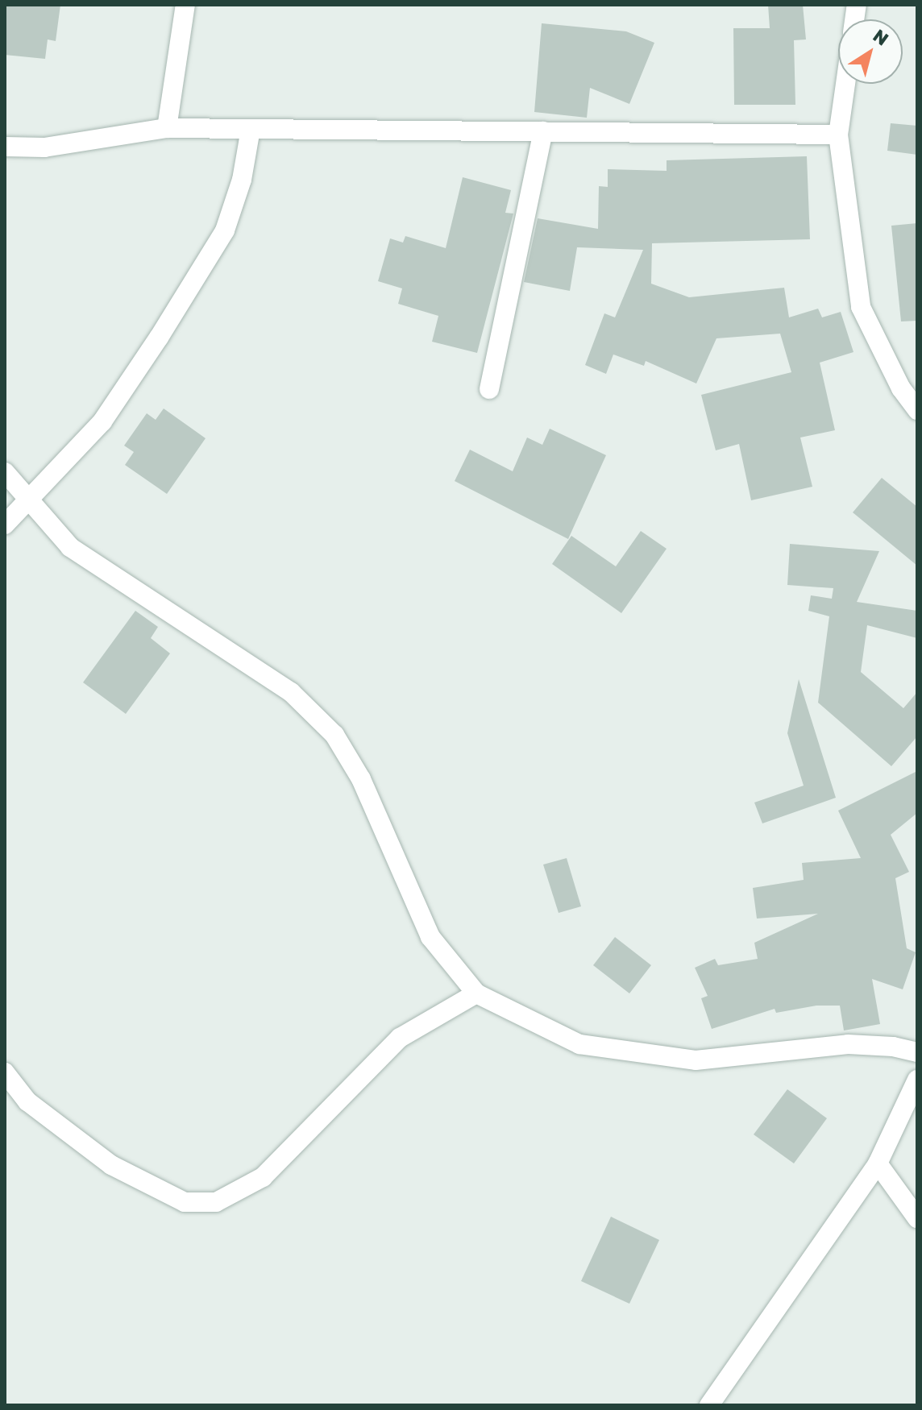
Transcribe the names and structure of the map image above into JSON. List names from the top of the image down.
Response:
{
  "north": "top right"
}
